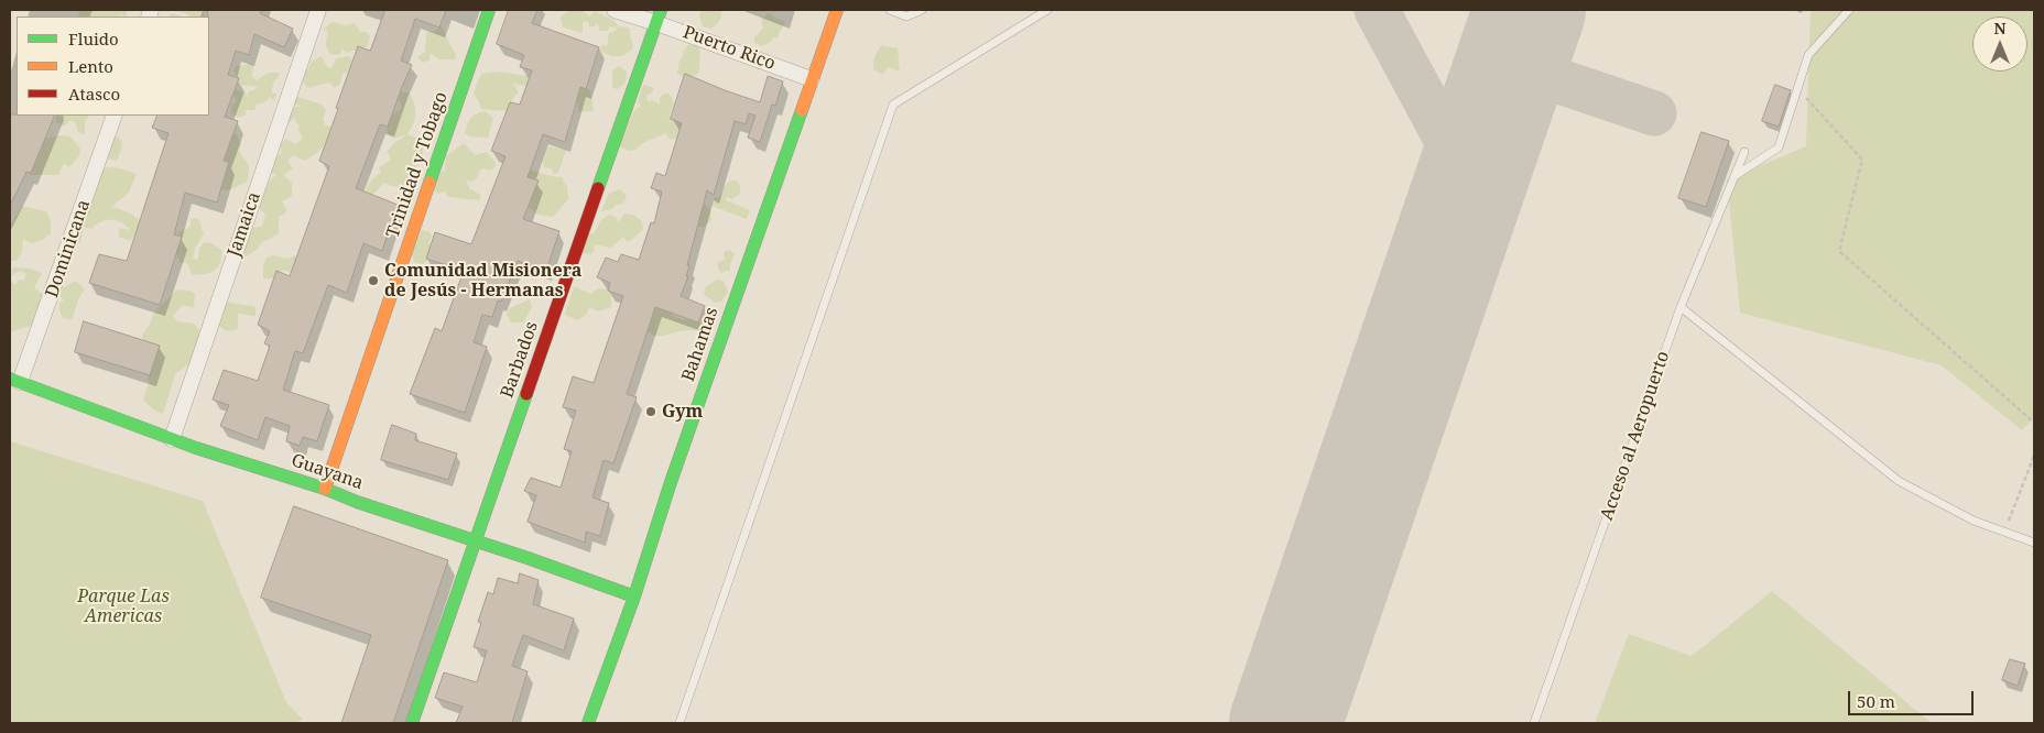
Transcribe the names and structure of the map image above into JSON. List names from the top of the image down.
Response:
{
  "streets": {
    "street": [
      "Puerto Rico",
      "Trinidad y Tobago",
      "Jamaica",
      "Dominicana",
      "Bahamas",
      "Barbados",
      "Guayana"
    ],
    "lane": ["Acceso al Aeropuerto"]
  },
  "crossings": [
    ["Puerto Rico", "Bahamas"],
    ["Puerto Rico", "Barbados"],
    ["Trinidad y Tobago", "Guayana"],
    ["Jamaica", "Guayana"],
    ["Dominicana", "Guayana"],
    ["Bahamas", "Guayana"],
    ["Barbados", "Guayana"]
  ],
  "parks": ["Parque Las Americas"],
  "places": ["Comunidad Misionera de Jesús - Hermanas", "Gym"],
  "legend": ["Fluido", "Lento", "Atasco"],
  "scale_bar": "50 m",
  "north": "top"
}
